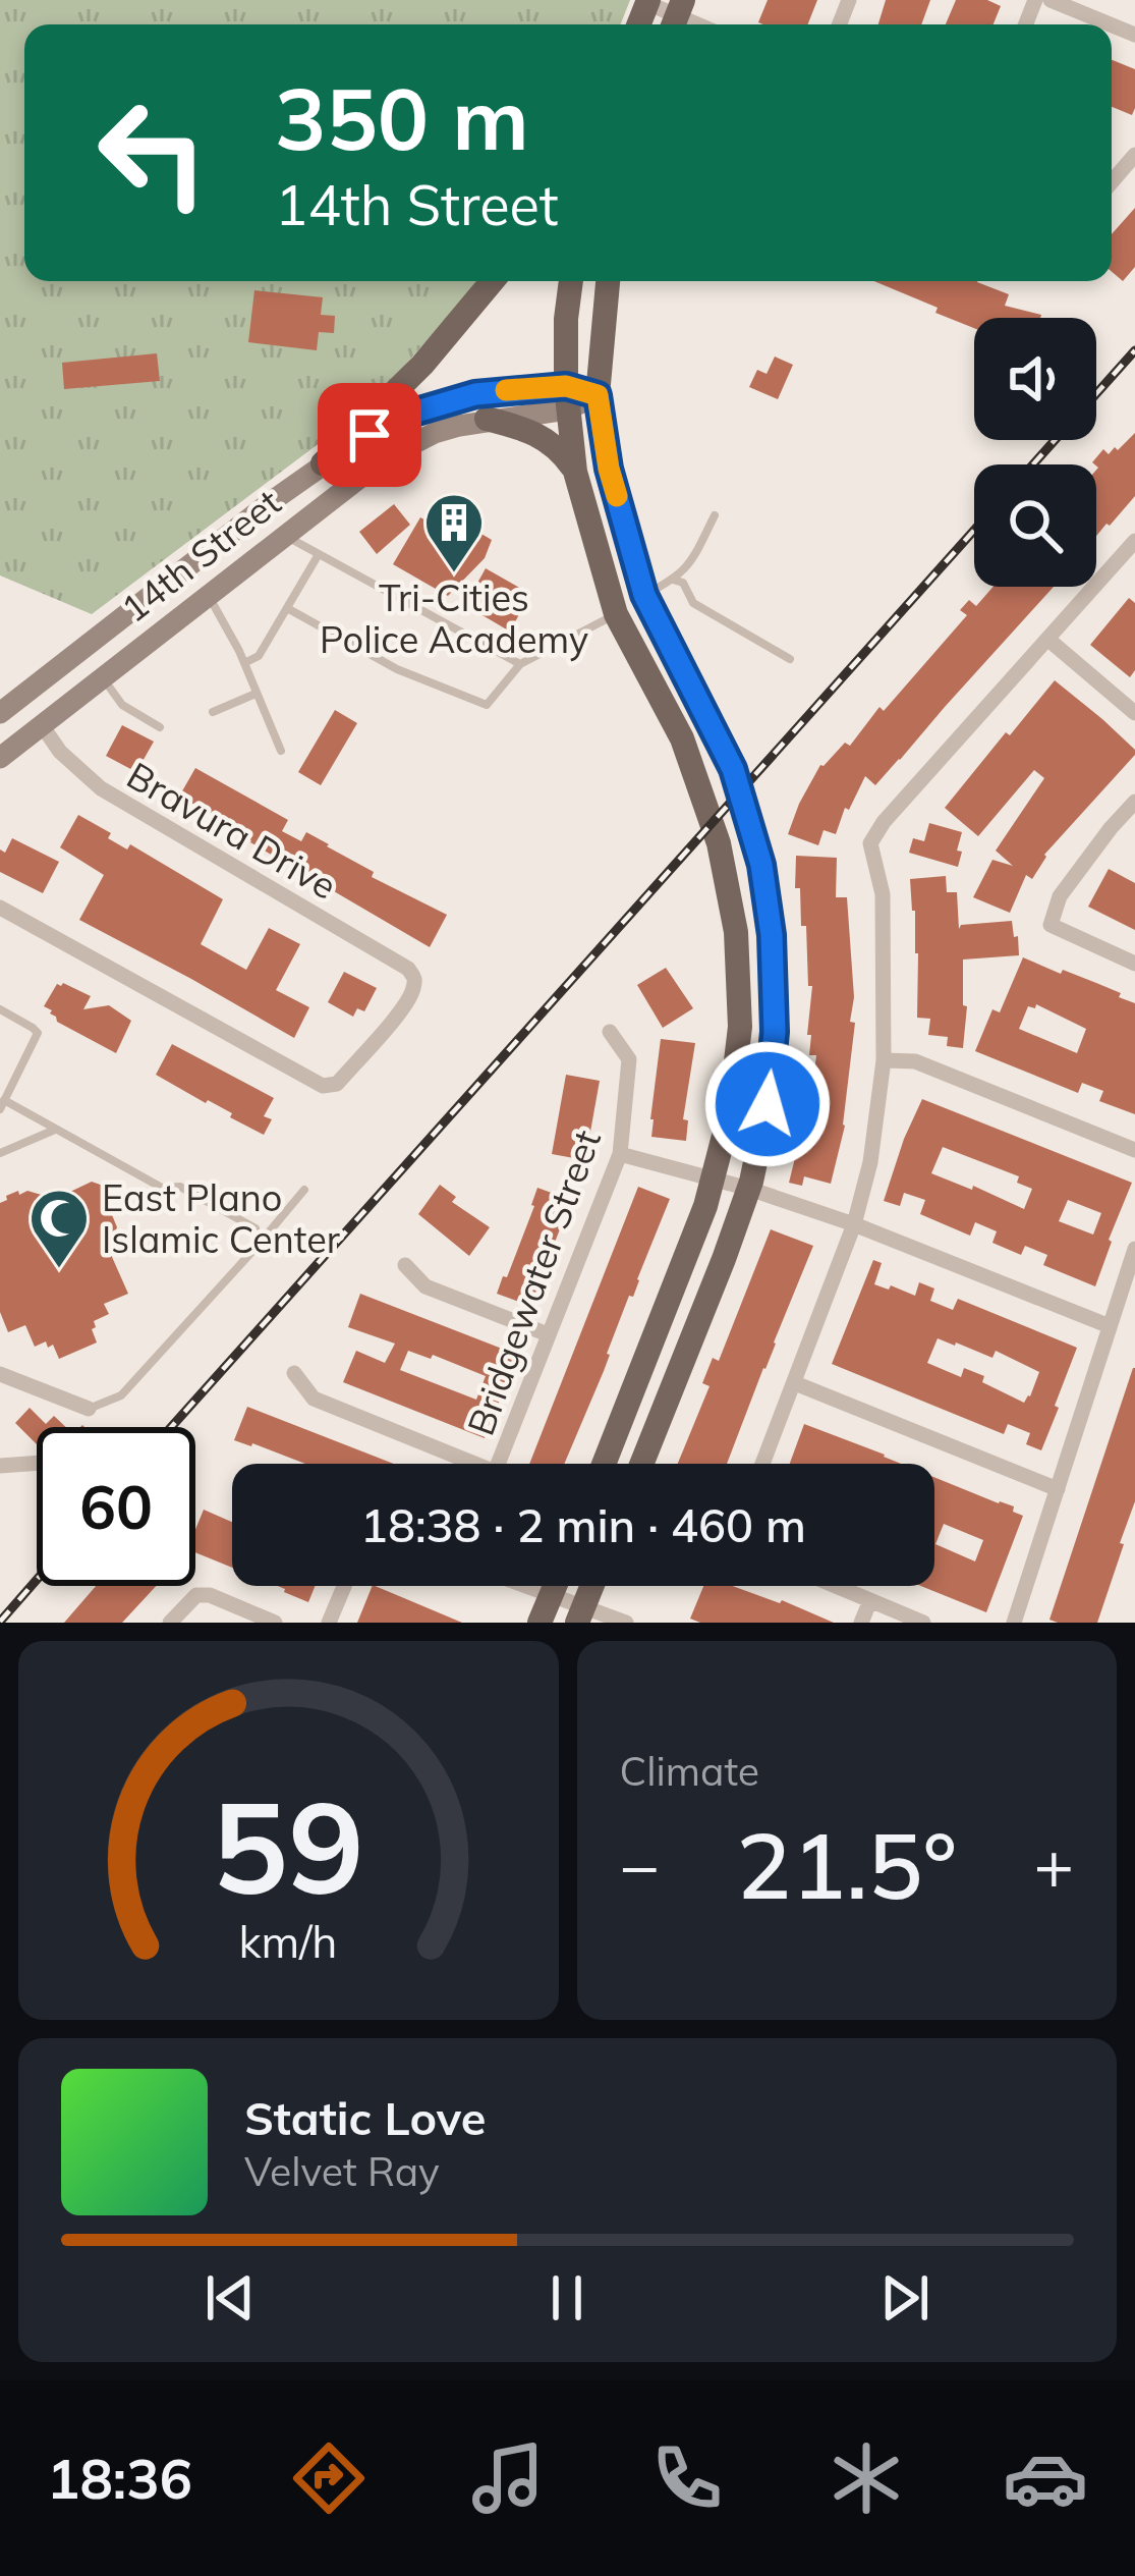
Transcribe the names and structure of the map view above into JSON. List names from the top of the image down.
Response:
{
  "streets": {
    "main road": ["14th Street"],
    "street": ["Bravura Drive", "Bridgewater Street"]
  },
  "crossings": [
    ["14th Street", "Bravura Drive"]
  ],
  "places": {
    "building": ["Tri-Cities Police Academy"],
    "mosque": ["East Plano Islamic Center"]
  },
  "page": {
    "turn": ["350 m", "14th Street"],
    "limit": "60",
    "trip": "18:38 · 2 min · 460 m",
    "tile": "Climate",
    "heat": ["−", "21.5°", "+"],
    "song": ["Static Love", "Velvet Ray"],
    "tabs": "18:36",
    "gauge": ["59", "km/h"]
  }
}
